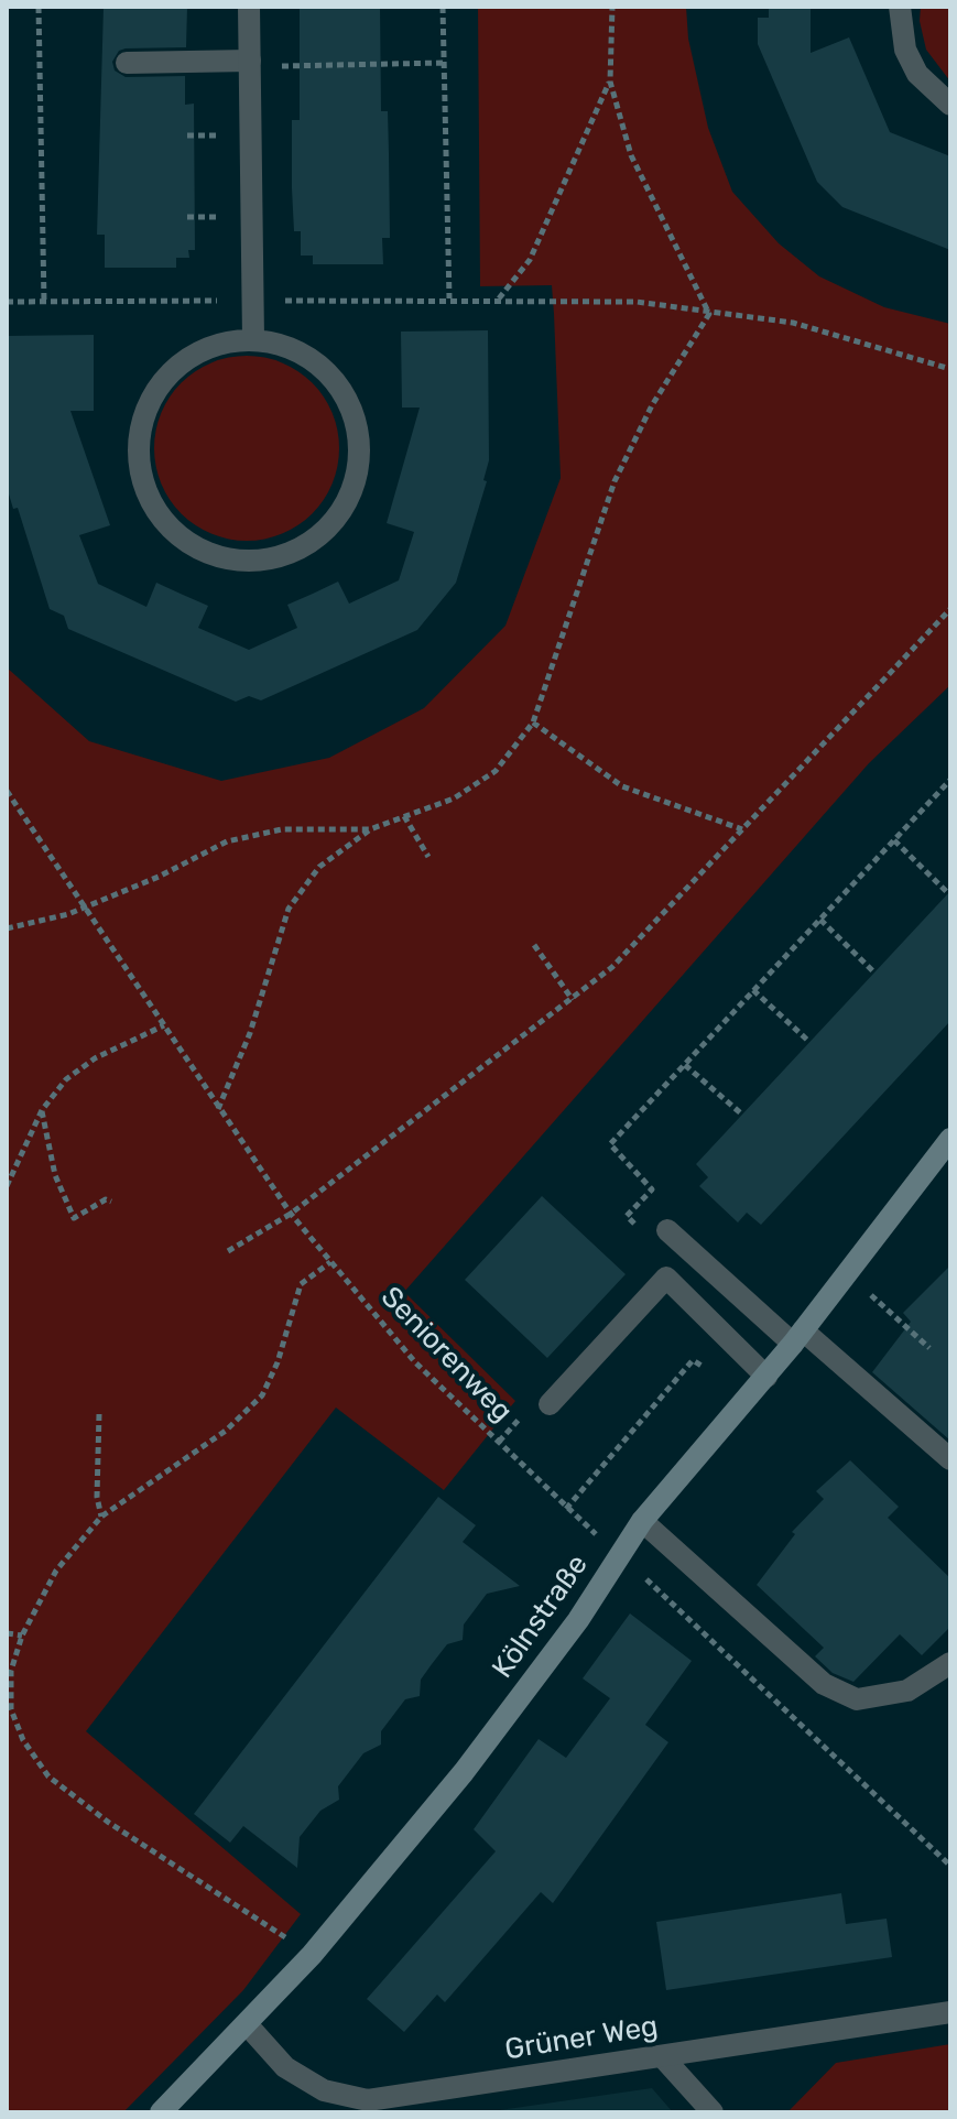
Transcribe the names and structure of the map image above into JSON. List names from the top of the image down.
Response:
{
  "streets": {
    "street": ["Kölnstraße", "Grüner Weg"],
    "path": ["Seniorenweg"]
  },
  "crossings": [
    ["Seniorenweg", "Kölnstraße"],
    ["Kölnstraße", "Grüner Weg"]
  ]
}
